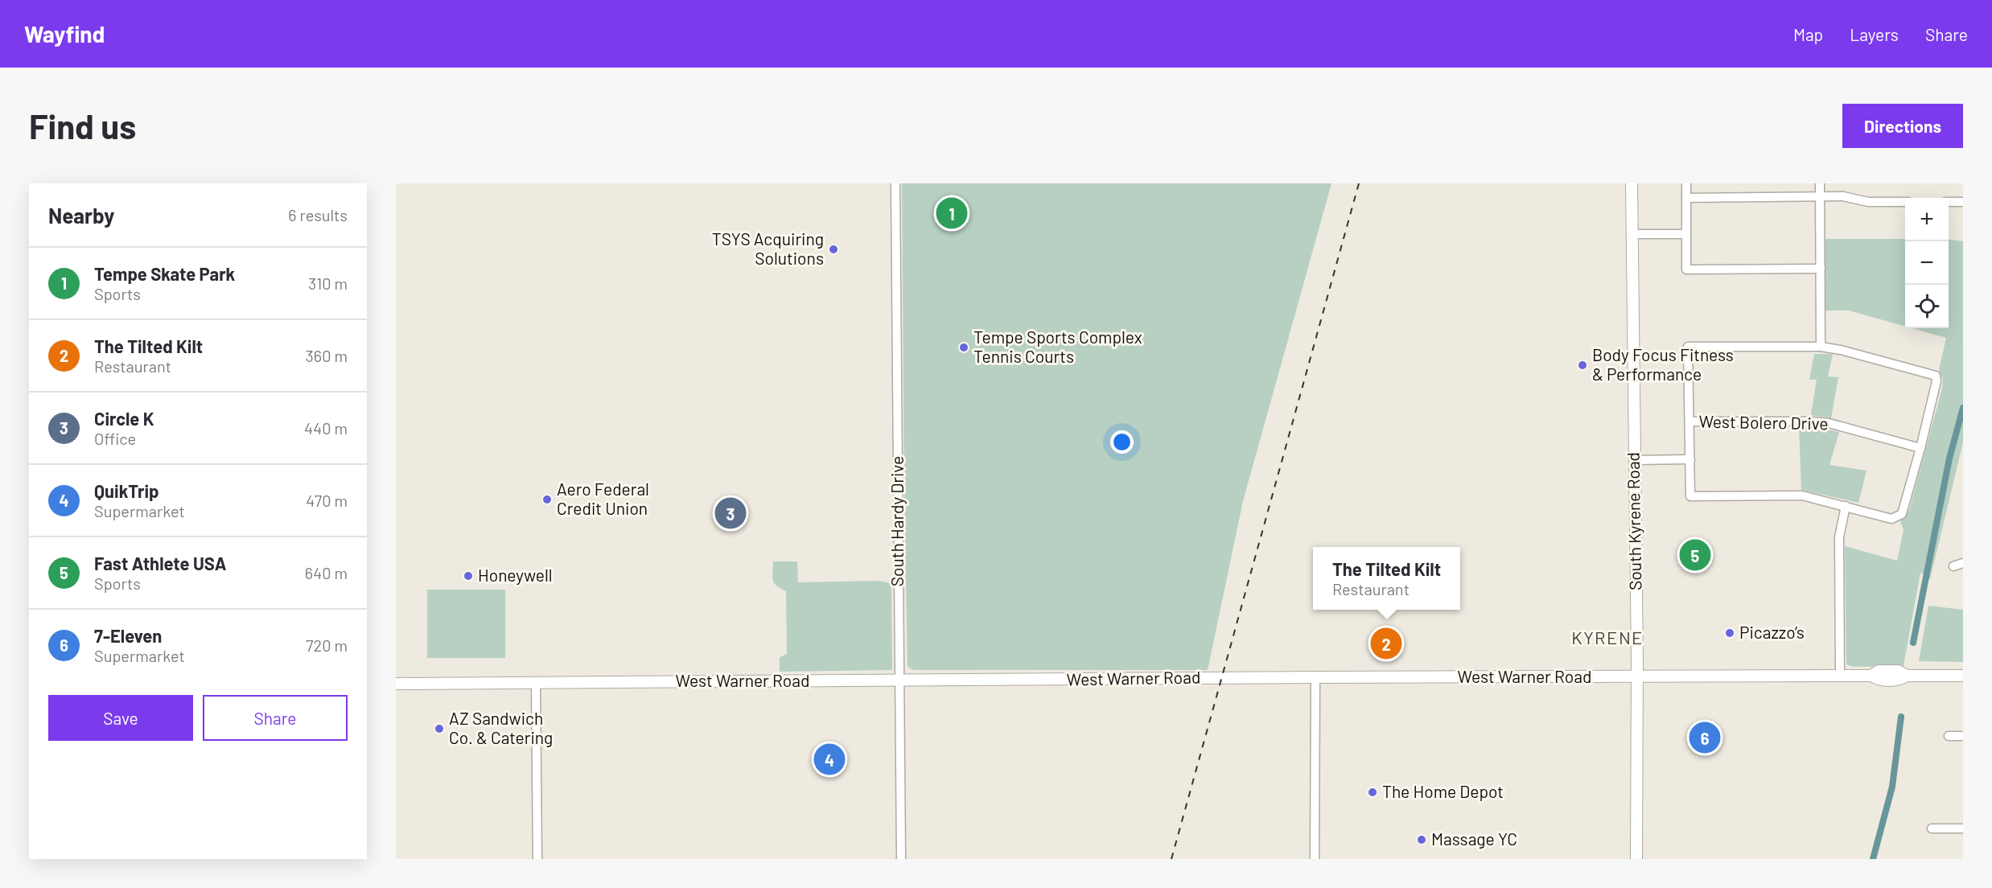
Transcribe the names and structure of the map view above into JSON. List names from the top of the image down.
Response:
{
  "streets": {
    "main road": ["South Kyrene Road", "West Warner Road"],
    "street": ["West Bolero Drive", "South Hardy Drive"]
  },
  "crossings": [
    ["South Hardy Drive", "West Warner Road"],
    ["South Kyrene Road", "West Warner Road"]
  ],
  "districts": ["KYRENE"],
  "places": [
    "TSYS Acquiring Solutions",
    "Tempe Sports Complex Tennis Courts",
    "Body Focus Fitness & Performance",
    "Aero Federal Credit Union",
    "Honeywell",
    "Picazzo’s",
    "AZ Sandwich Co. & Catering",
    "The Home Depot",
    "Massage YC"
  ],
  "page": {
    "header": "Wayfind",
    "nav": ["Map", "Layers", "Share"],
    "buttons": [
      "Directions",
      ["Save", "Share"]
    ],
    "title": "Find us",
    "heading": ["Nearby", "6 results"],
    "pins": [
      "1",
      "3",
      "5",
      "2",
      "6",
      "4"
    ],
    "map_buttons": ["+", "−"],
    "list": [
      {
        "mark": "1",
        "name": "Tempe Skate Park",
        "note": "Sports",
        "value": "310 m"
      },
      {
        "mark": "2",
        "name": "The Tilted Kilt",
        "note": "Restaurant",
        "value": "360 m"
      },
      {
        "mark": "3",
        "name": "Circle K",
        "note": "Office",
        "value": "440 m"
      },
      {
        "mark": "4",
        "name": "QuikTrip",
        "note": "Supermarket",
        "value": "470 m"
      },
      {
        "mark": "5",
        "name": "Fast Athlete USA",
        "note": "Sports",
        "value": "640 m"
      },
      {
        "mark": "6",
        "name": "7-Eleven",
        "note": "Supermarket",
        "value": "720 m"
      }
    ],
    "popup": ["The Tilted Kilt", "Restaurant"]
  }
}
